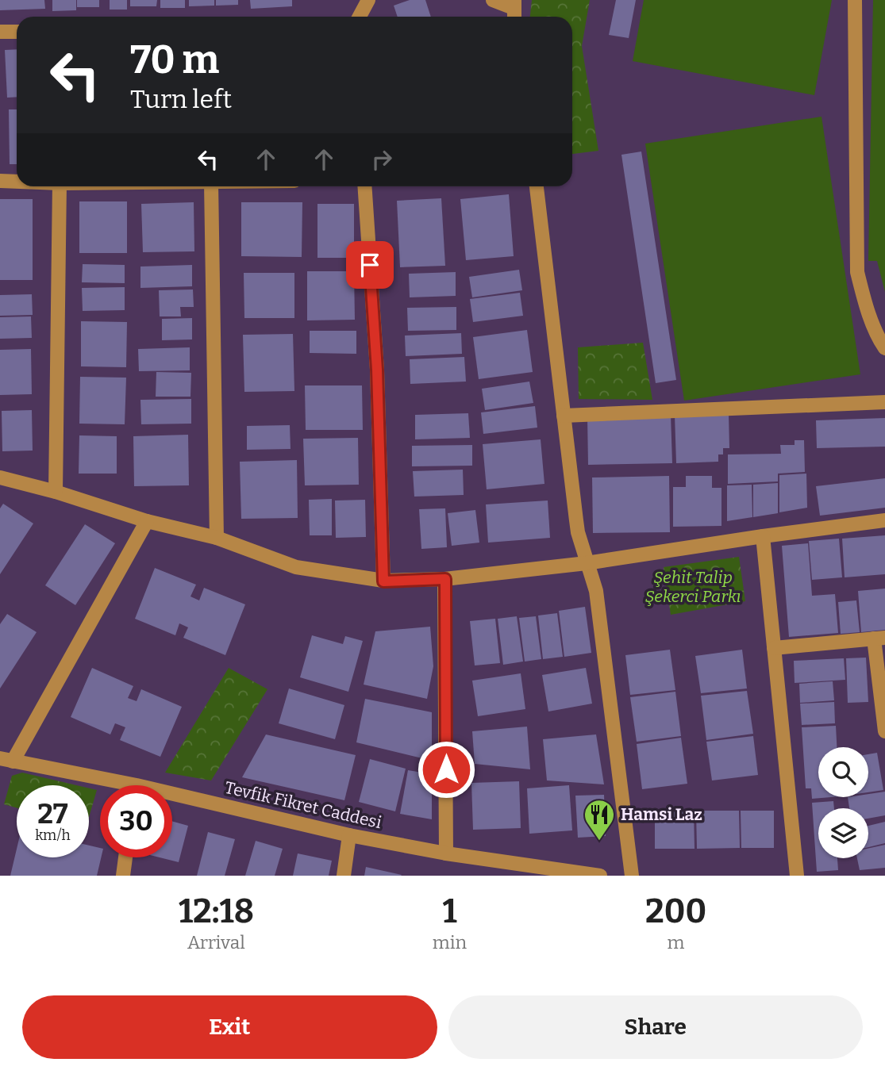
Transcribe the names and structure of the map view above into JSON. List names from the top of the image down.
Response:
{
  "streets": {
    "street": ["Tevfik Fikret Caddesi"]
  },
  "parks": ["Şehit Talip Şekerci Parkı"],
  "places": {
    "restaurant": ["Hamsi Laz"]
  },
  "page": {
    "turn": ["70 m", "Turn left"],
    "speed": "27 km/h",
    "limit": "30",
    "eta": [
      "12:18",
      "Arrival",
      "1",
      "min",
      "200",
      "m"
    ],
    "buttons": ["Exit", "Share"]
  }
}
